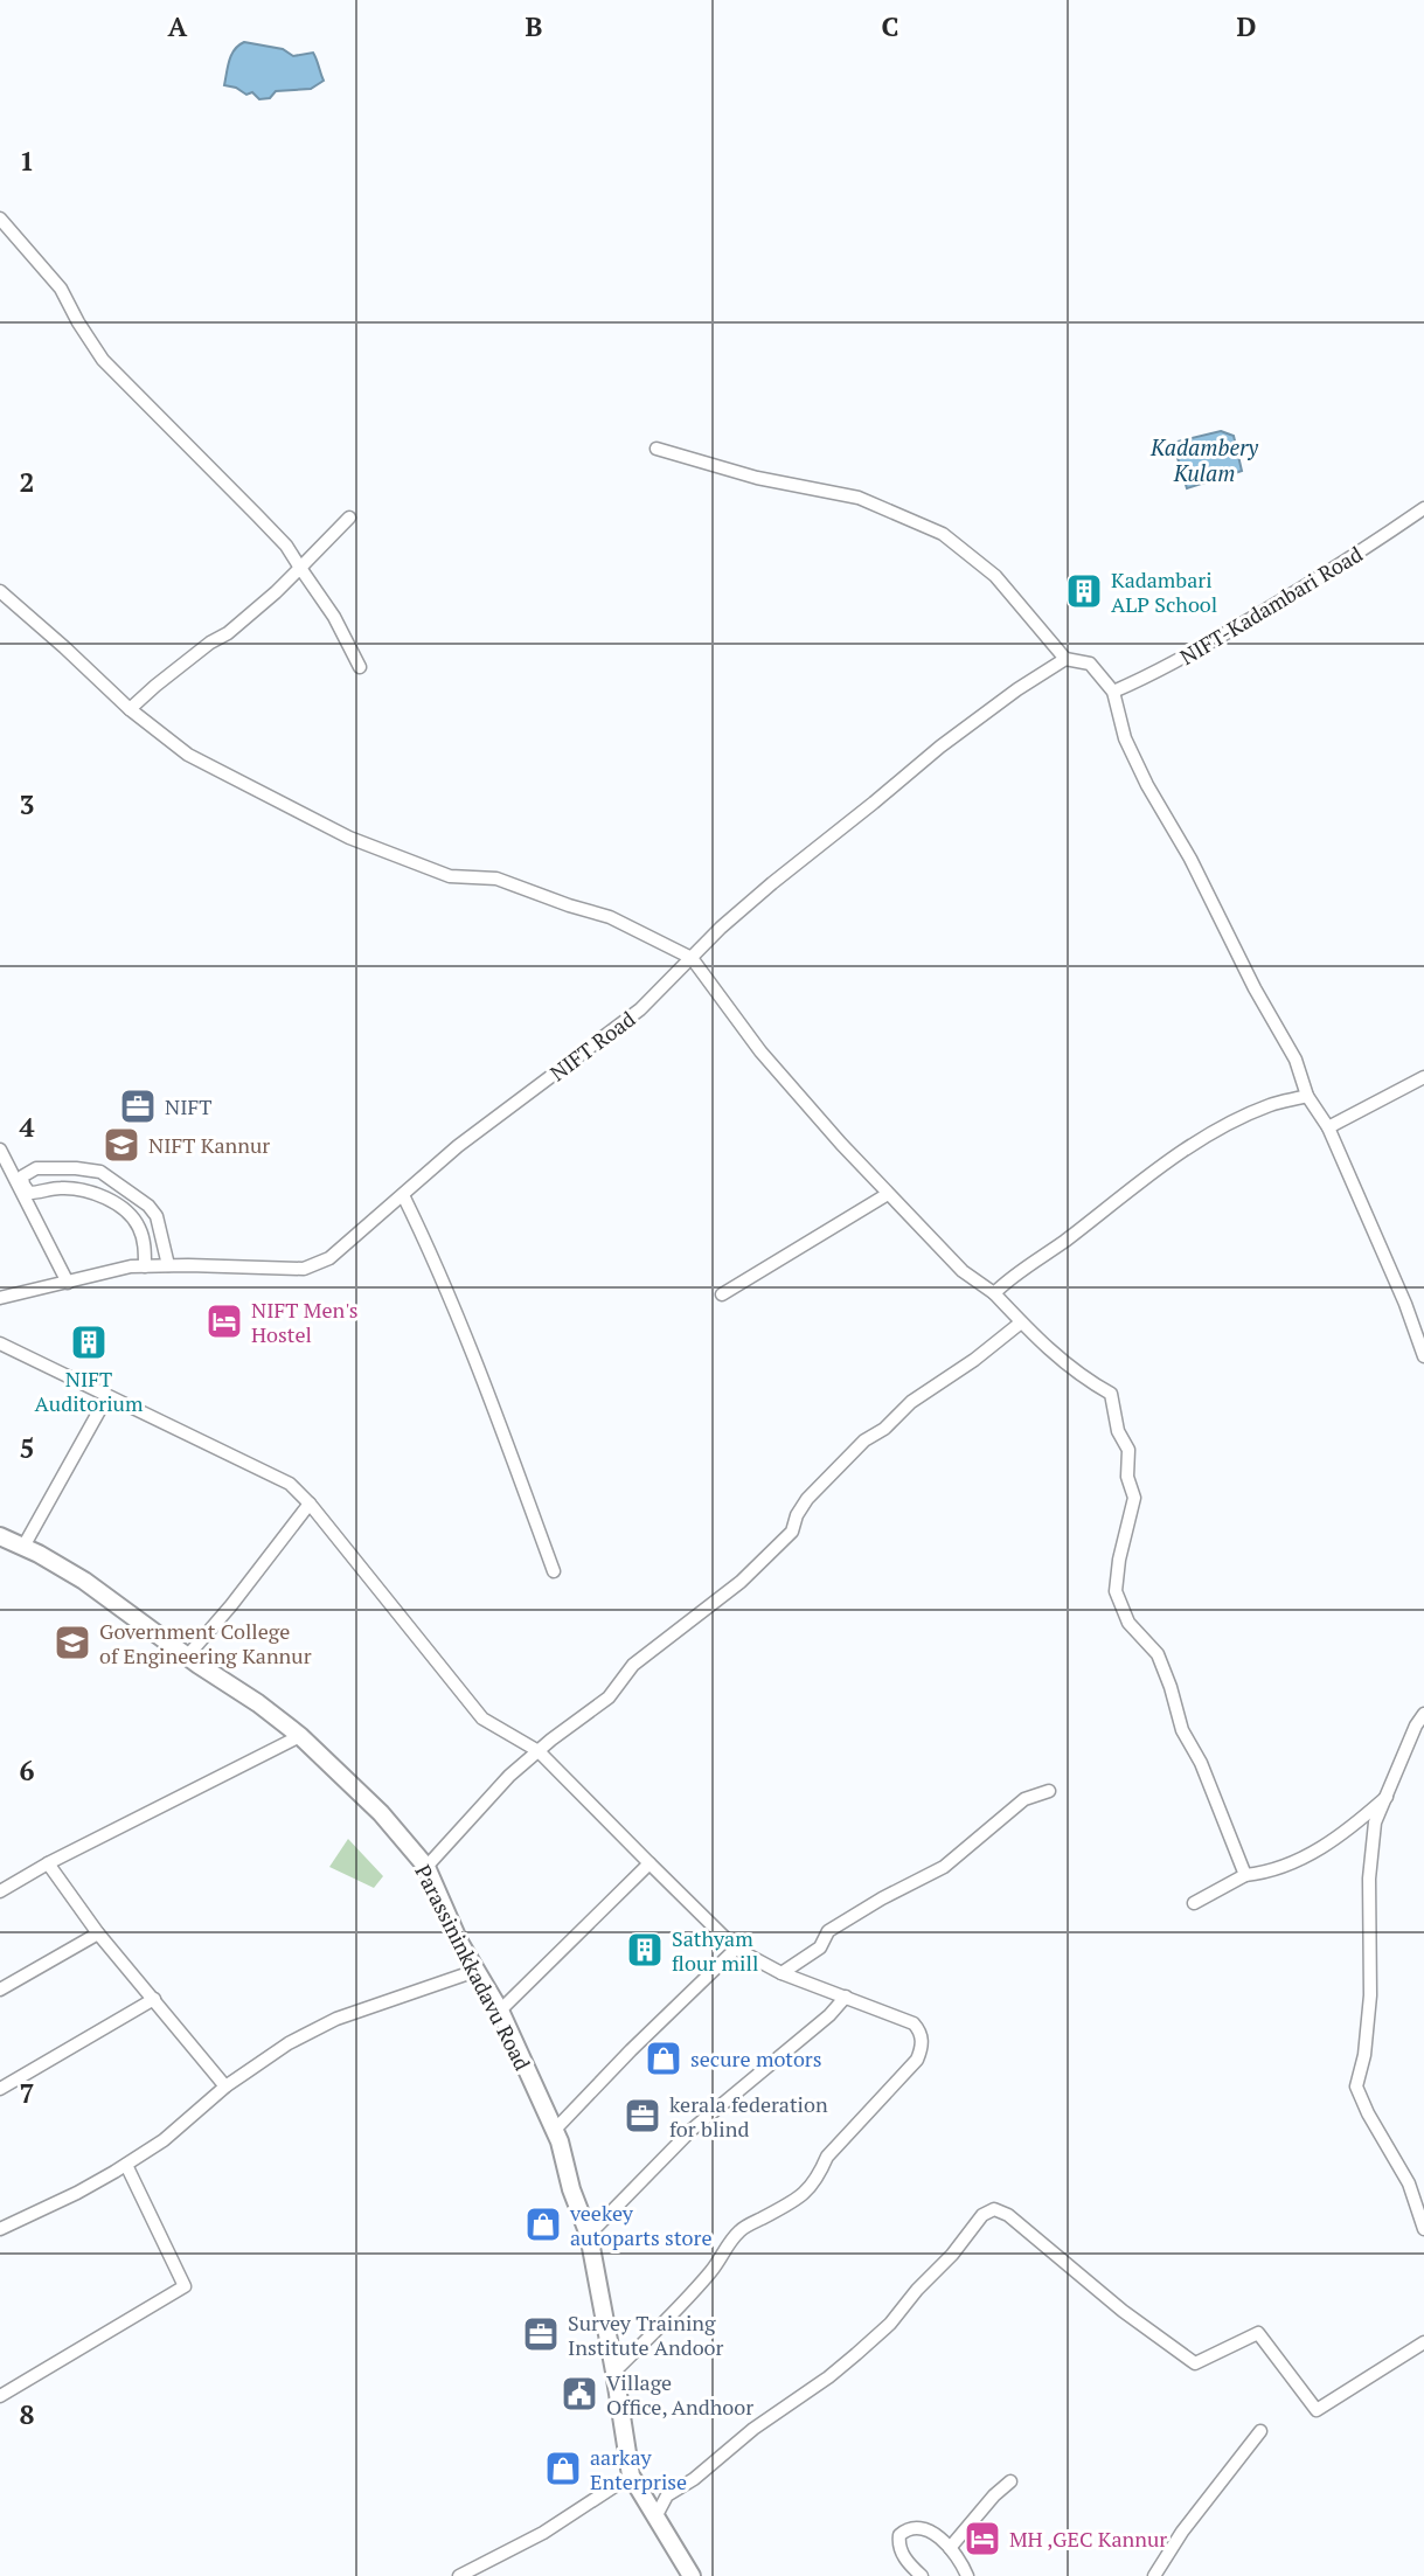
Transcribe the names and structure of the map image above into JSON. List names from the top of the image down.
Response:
{
  "streets": {
    "main road": ["Parassininkkadavu Road"],
    "street": ["NIFT-Kadambari Road", "NIFT Road"]
  },
  "water": ["Kadambery Kulam"],
  "places": {
    "building": ["Kadambari ALP School", "NIFT Auditorium", "Sathyam flour mill"],
    "office": ["NIFT", "kerala federation for blind", "Survey Training Institute Andoor"],
    "school or university": ["NIFT Kannur", "Government College of Engineering Kannur"],
    "hotel": ["NIFT Men's Hostel", "MH ,GEC Kannur"],
    "shop": ["secure motors", "veekey autoparts store", "aarkay Enterprise"],
    "public building": ["Village Office, Andhoor"]
  },
  "grid": {
    "columns": [
      "A",
      "B",
      "C",
      "D"
    ],
    "rows": [
      "1",
      "2",
      "3",
      "4",
      "5",
      "6",
      "7",
      "8"
    ]
  }
}
